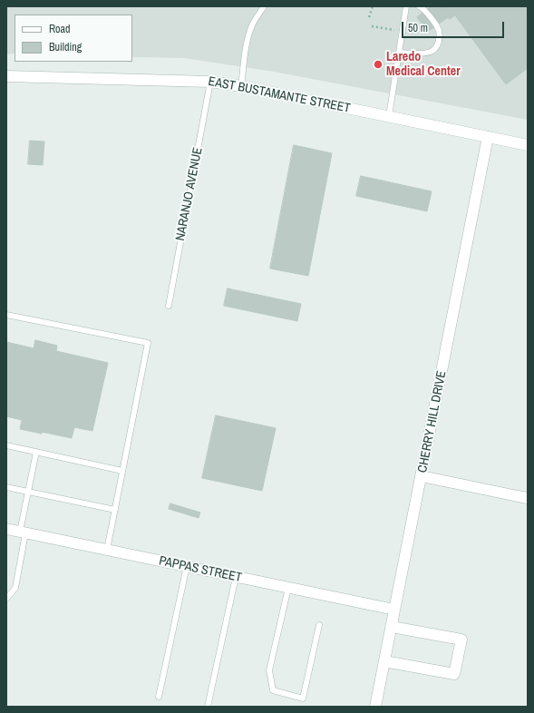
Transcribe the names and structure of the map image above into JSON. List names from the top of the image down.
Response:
{
  "streets": {
    "street": ["EAST BUSTAMANTE STREET", "CHERRY HILL DRIVE", "PAPPAS STREET"],
    "lane": ["NARANJO AVENUE"]
  },
  "crossings": [
    ["EAST BUSTAMANTE STREET", "NARANJO AVENUE"],
    ["EAST BUSTAMANTE STREET", "CHERRY HILL DRIVE"],
    ["CHERRY HILL DRIVE", "PAPPAS STREET"]
  ],
  "places": ["Laredo Medical Center"],
  "legend": ["Road", "Building"],
  "scale_bar": "50 m"
}
